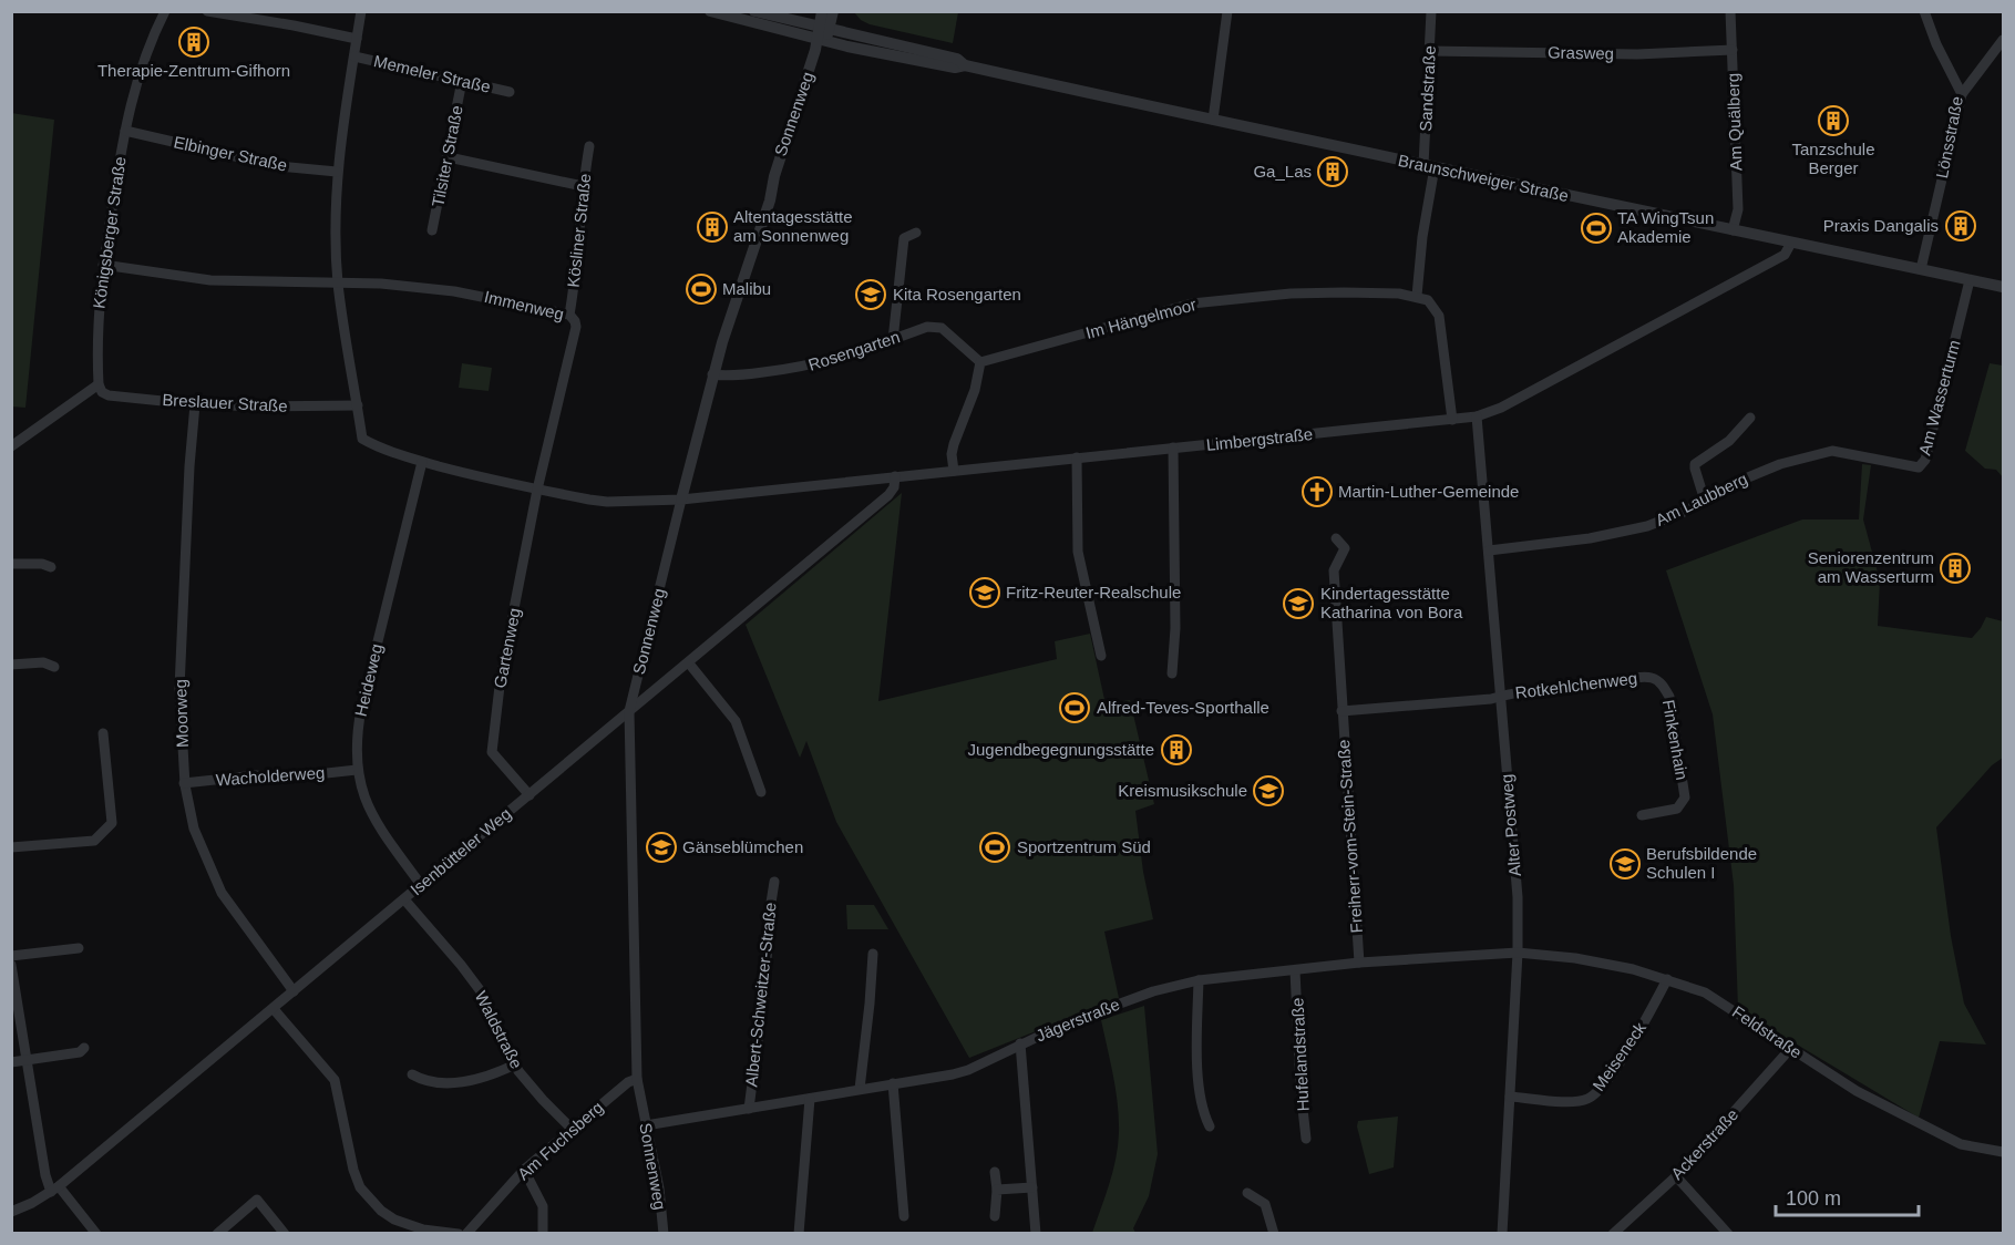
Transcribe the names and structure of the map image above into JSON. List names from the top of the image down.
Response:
{
  "streets": {
    "street": [
      "Grasweg",
      "Memeler Straße",
      "Sandstraße",
      "Sonnenweg",
      "Am Quälberg",
      "Lönsstraße",
      "Elbinger Straße",
      "Tilsiter Straße",
      "Braunschweiger Straße",
      "Kösliner Straße",
      "Königsberger Straße",
      "Immenweg",
      "Im Hängelmoor",
      "Rosengarten",
      "Am Wasserturm",
      "Breslauer Straße",
      "Limbergstraße",
      "Am Laubberg",
      "Gartenweg",
      "Heideweg",
      "Rotkehlchenweg",
      "Moorweg",
      "Finkenhain",
      "Wacholderweg",
      "Alter Postweg",
      "Freiherr-vom-Stein-Straße",
      "Isenbütteler Weg",
      "Albert-Schweitzer-Straße",
      "Jägerstraße",
      "Waldstraße",
      "Feldstraße",
      "Hufelandstraße",
      "Meiseneck",
      "Am Fuchsberg",
      "Ackerstraße"
    ]
  },
  "crossings": [
    ["Grasweg", "Sandstraße"],
    ["Grasweg", "Am Quälberg"],
    ["Memeler Straße", "Tilsiter Straße"],
    ["Sandstraße", "Braunschweiger Straße"],
    ["Sonnenweg", "Braunschweiger Straße"],
    ["Sonnenweg", "Rosengarten"],
    ["Sonnenweg", "Limbergstraße"],
    ["Sonnenweg", "Isenbütteler Weg"],
    ["Sonnenweg", "Jägerstraße"],
    ["Sonnenweg", "Am Fuchsberg"],
    ["Am Quälberg", "Braunschweiger Straße"],
    ["Lönsstraße", "Braunschweiger Straße"],
    ["Elbinger Straße", "Königsberger Straße"],
    ["Braunschweiger Straße", "Am Wasserturm"],
    ["Braunschweiger Straße", "Limbergstraße"],
    ["Kösliner Straße", "Immenweg"],
    ["Königsberger Straße", "Immenweg"],
    ["Königsberger Straße", "Breslauer Straße"],
    ["Immenweg", "Limbergstraße"],
    ["Immenweg", "Gartenweg"],
    ["Im Hängelmoor", "Rosengarten"],
    ["Am Wasserturm", "Am Laubberg"],
    ["Breslauer Straße", "Limbergstraße"],
    ["Breslauer Straße", "Moorweg"],
    ["Limbergstraße", "Gartenweg"],
    ["Limbergstraße", "Heideweg"],
    ["Limbergstraße", "Alter Postweg"],
    ["Limbergstraße", "Isenbütteler Weg"],
    ["Am Laubberg", "Alter Postweg"],
    ["Gartenweg", "Isenbütteler Weg"],
    ["Heideweg", "Wacholderweg"],
    ["Heideweg", "Isenbütteler Weg"],
    ["Rotkehlchenweg", "Finkenhain"],
    ["Rotkehlchenweg", "Alter Postweg"],
    ["Moorweg", "Wacholderweg"],
    ["Moorweg", "Isenbütteler Weg"],
    ["Alter Postweg", "Jägerstraße"],
    ["Alter Postweg", "Feldstraße"],
    ["Alter Postweg", "Meiseneck"],
    ["Freiherr-vom-Stein-Straße", "Jägerstraße"],
    ["Isenbütteler Weg", "Waldstraße"],
    ["Albert-Schweitzer-Straße", "Jägerstraße"],
    ["Jägerstraße", "Feldstraße"],
    ["Jägerstraße", "Hufelandstraße"],
    ["Waldstraße", "Am Fuchsberg"],
    ["Feldstraße", "Meiseneck"],
    ["Feldstraße", "Ackerstraße"]
  ],
  "places": {
    "building": [
      "Therapie-Zentrum-Gifhorn",
      "Tanzschule Berger",
      "Ga_Las",
      "Praxis Dangalis",
      "Altentagesstätte am Sonnenweg",
      "Seniorenzentrum am Wasserturm",
      "Jugendbegegnungsstätte"
    ],
    "sports": [
      "TA WingTsun Akademie",
      "Malibu",
      "Alfred-Teves-Sporthalle",
      "Sportzentrum Süd"
    ],
    "school or university": [
      "Kita Rosengarten",
      "Fritz-Reuter-Realschule",
      "Kindertagesstätte Katharina von Bora",
      "Kreismusikschule",
      "Gänseblümchen",
      "Berufsbildende Schulen I"
    ],
    "church": ["Martin-Luther-Gemeinde"]
  },
  "scale_bar": "100 m"
}
